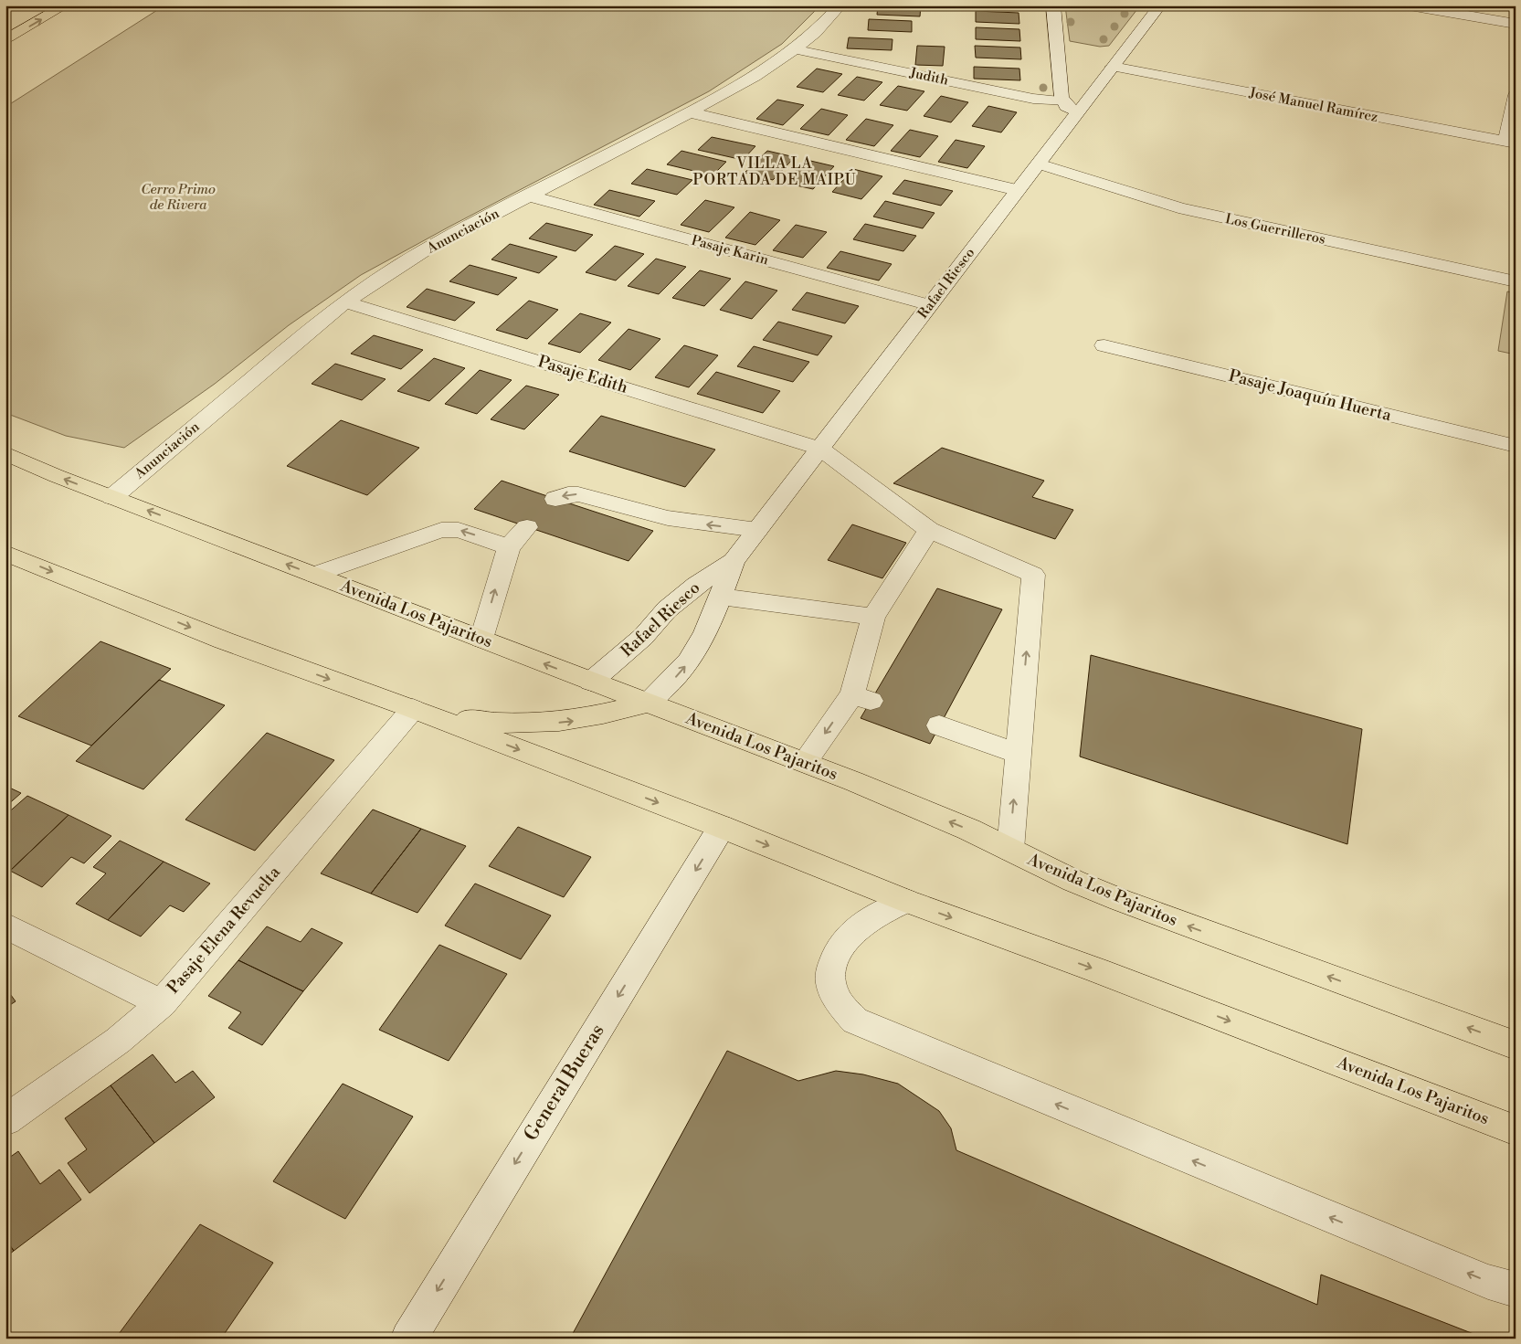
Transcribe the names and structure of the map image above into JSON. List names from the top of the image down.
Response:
{
  "streets": {
    "main road": ["Avenida Los Pajaritos"],
    "street": [
      "Judith",
      "José Manuel Ramírez",
      "Los Guerrilleros",
      "Anunciación",
      "Pasaje Karin",
      "Rafael Riesco",
      "Pasaje Edith",
      "Pasaje Joaquín Huerta",
      "Pasaje Elena Revuelta",
      "General Bueras"
    ]
  },
  "crossings": [
    ["Judith", "Anunciación"],
    ["José Manuel Ramírez", "Rafael Riesco"],
    ["Los Guerrilleros", "Rafael Riesco"],
    ["Anunciación", "Pasaje Karin"],
    ["Anunciación", "Pasaje Edith"],
    ["Anunciación", "Avenida Los Pajaritos"],
    ["Pasaje Karin", "Rafael Riesco"],
    ["Rafael Riesco", "Pasaje Edith"],
    ["Rafael Riesco", "Avenida Los Pajaritos"],
    ["Avenida Los Pajaritos", "Pasaje Elena Revuelta"],
    ["Avenida Los Pajaritos", "General Bueras"]
  ],
  "one_way": ["General Bueras"],
  "districts": ["VILLA LA PORTADA DE MAIPÚ"],
  "parks": ["Cerro Primo de Rivera"]
}
